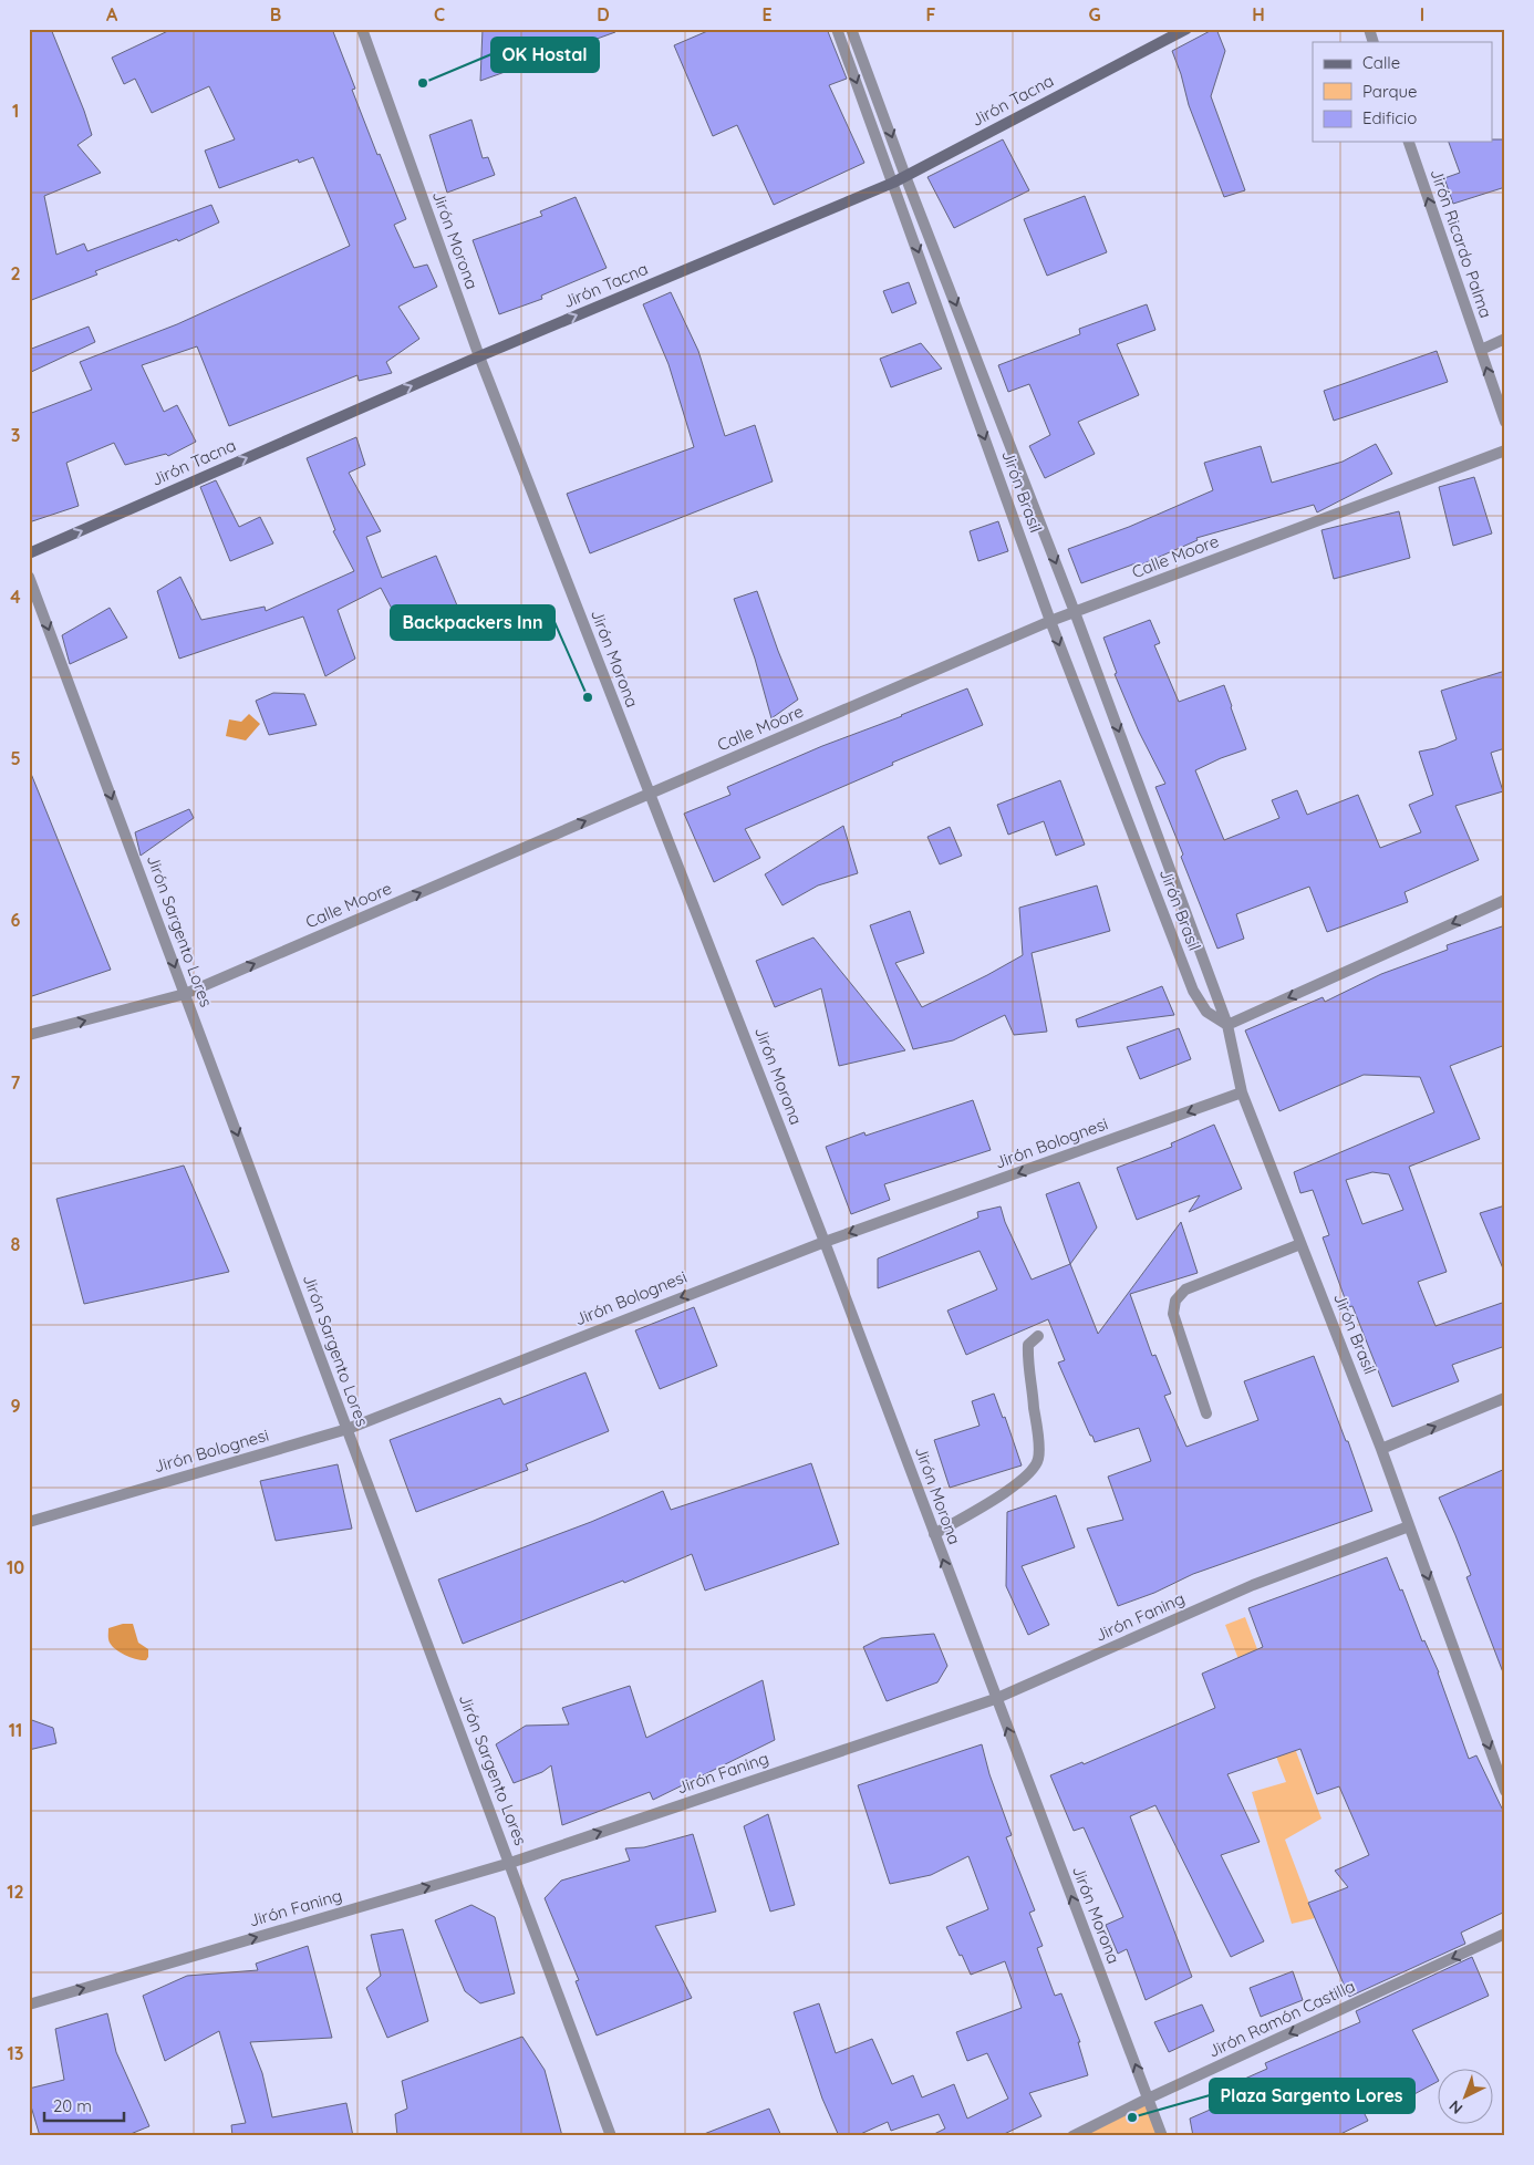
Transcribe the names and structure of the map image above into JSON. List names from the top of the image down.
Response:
{
  "streets": {
    "street": [
      "Jirón Tacna",
      "Jirón Morona",
      "Jirón Ricardo Palma",
      "Jirón Brasil",
      "Calle Moore",
      "Jirón Sargento Lores",
      "Jirón Bolognesi",
      "Jirón Faning",
      "Jirón Ramón Castilla"
    ]
  },
  "crossings": [
    ["Jirón Tacna", "Jirón Morona"],
    ["Jirón Tacna", "Jirón Brasil"],
    ["Jirón Morona", "Calle Moore"],
    ["Jirón Morona", "Jirón Bolognesi"],
    ["Jirón Morona", "Jirón Faning"],
    ["Jirón Morona", "Jirón Ramón Castilla"],
    ["Jirón Brasil", "Calle Moore"],
    ["Jirón Brasil", "Jirón Bolognesi"],
    ["Jirón Brasil", "Jirón Faning"],
    ["Calle Moore", "Jirón Sargento Lores"],
    ["Jirón Sargento Lores", "Jirón Bolognesi"],
    ["Jirón Sargento Lores", "Jirón Faning"]
  ],
  "one_way": [
    "Jirón Tacna",
    "Jirón Ricardo Palma",
    "Calle Moore",
    "Jirón Sargento Lores",
    "Jirón Bolognesi",
    "Jirón Faning",
    "Jirón Ramón Castilla"
  ],
  "places": ["OK Hostal", "Backpackers Inn", "Plaza Sargento Lores"],
  "legend": ["Calle", "Parque", "Edificio"],
  "scale_bar": "20 m",
  "north": "bottom left",
  "grid": {
    "columns": [
      "A",
      "B",
      "C",
      "D",
      "E",
      "F",
      "G",
      "H",
      "I"
    ],
    "rows": [
      "1",
      "2",
      "3",
      "4",
      "5",
      "6",
      "7",
      "8",
      "9",
      "10",
      "11",
      "12",
      "13"
    ]
  }
}
